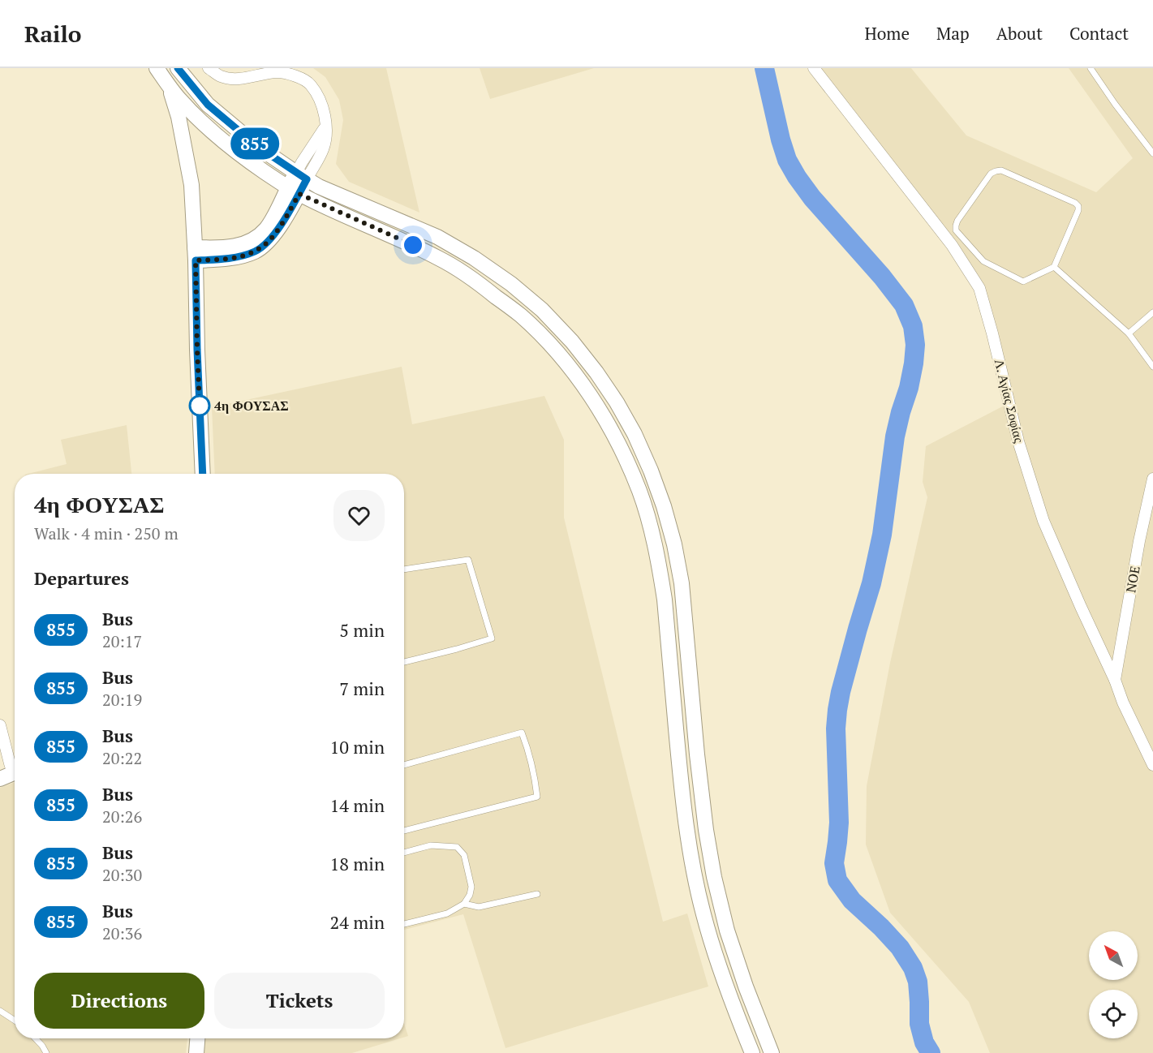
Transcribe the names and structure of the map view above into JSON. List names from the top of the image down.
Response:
{
  "streets": {
    "street": ["Λ. Αγίας Σοφίας", "NOE"]
  },
  "crossings": [
    ["Λ. Αγίας Σοφίας", "NOE"]
  ],
  "places": ["4η ΦΟΥΣΑΣ"],
  "lines": ["bus line 855"],
  "north": "top left",
  "page": {
    "header": "Railo",
    "nav": [
      "Home",
      "Map",
      "About",
      "Contact"
    ],
    "on_map": "855",
    "heading": [
      ["4η ΦΟΥΣΑΣ", "Walk · 4 min · 250 m"],
      "Departures"
    ],
    "list": [
      {
        "mark": "855",
        "name": "Bus",
        "note": "20:17",
        "value": "5 min"
      },
      {
        "mark": "855",
        "name": "Bus",
        "note": "20:19",
        "value": "7 min"
      },
      {
        "mark": "855",
        "name": "Bus",
        "note": "20:22",
        "value": "10 min"
      },
      {
        "mark": "855",
        "name": "Bus",
        "note": "20:26",
        "value": "14 min"
      },
      {
        "mark": "855",
        "name": "Bus",
        "note": "20:30",
        "value": "18 min"
      },
      {
        "mark": "855",
        "name": "Bus",
        "note": "20:36",
        "value": "24 min"
      }
    ],
    "buttons": ["Directions", "Tickets"]
  }
}
